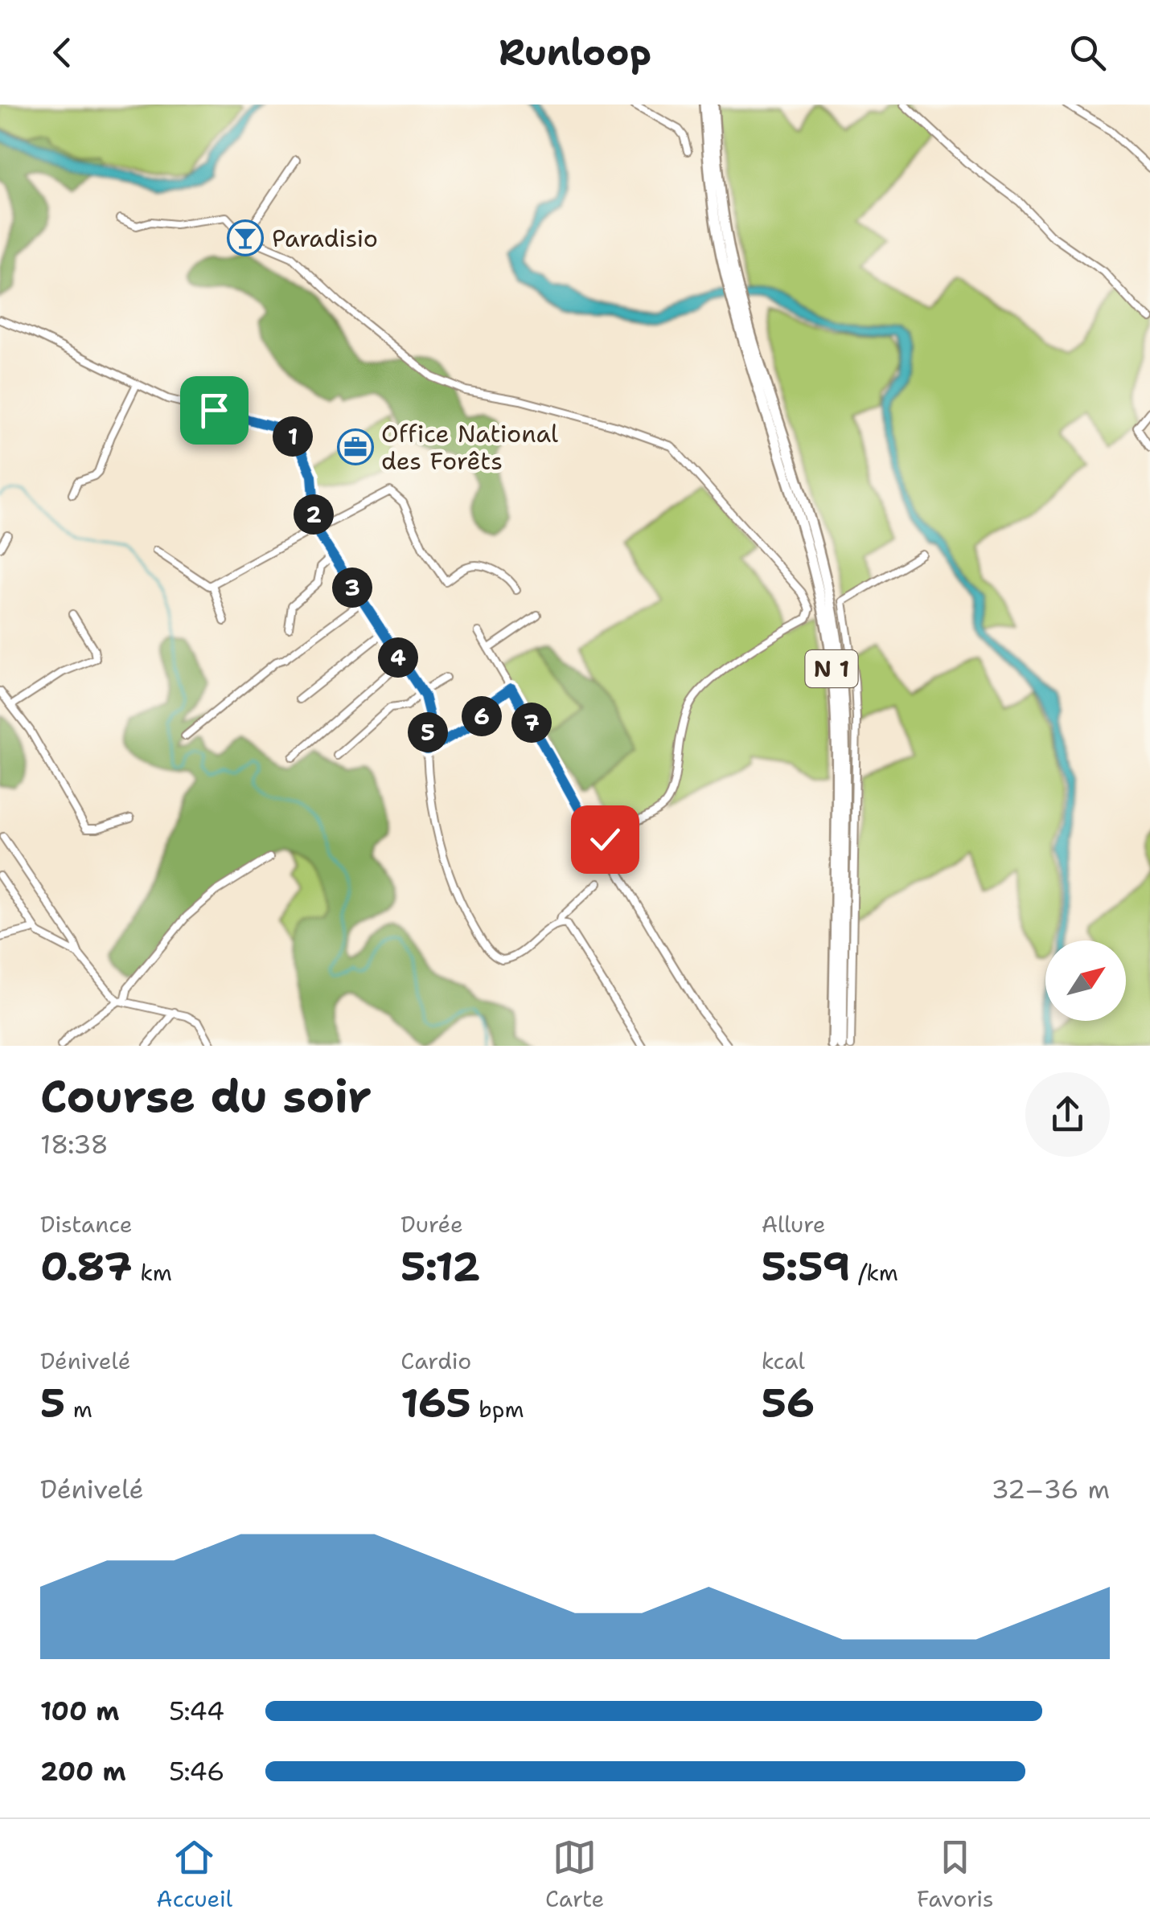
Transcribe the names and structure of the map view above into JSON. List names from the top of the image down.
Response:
{
  "streets": {
    "highway": ["N 1"]
  },
  "places": {
    "bar": ["Paradisio"],
    "office": ["Office National des Forêts"]
  },
  "north": "top right",
  "page": {
    "header": "Runloop",
    "pins": [
      "1",
      "2",
      "3",
      "4",
      "6",
      "7",
      "5"
    ],
    "heading": ["Course du soir", "18:38"],
    "stats": [
      ["Distance", "0.87 km"],
      ["Durée", "5:12"],
      ["Allure", "5:59 /km"],
      ["Dénivelé", "5 m"],
      ["Cardio", "165 bpm"],
      ["kcal", "56"]
    ],
    "chart": ["Dénivelé", "32–36 m"],
    "list": [
      {
        "name": "100 m",
        "note": "5:44"
      },
      {
        "name": "200 m",
        "note": "5:46"
      }
    ],
    "tabs": ["Accueil", "Carte", "Favoris"]
  }
}
